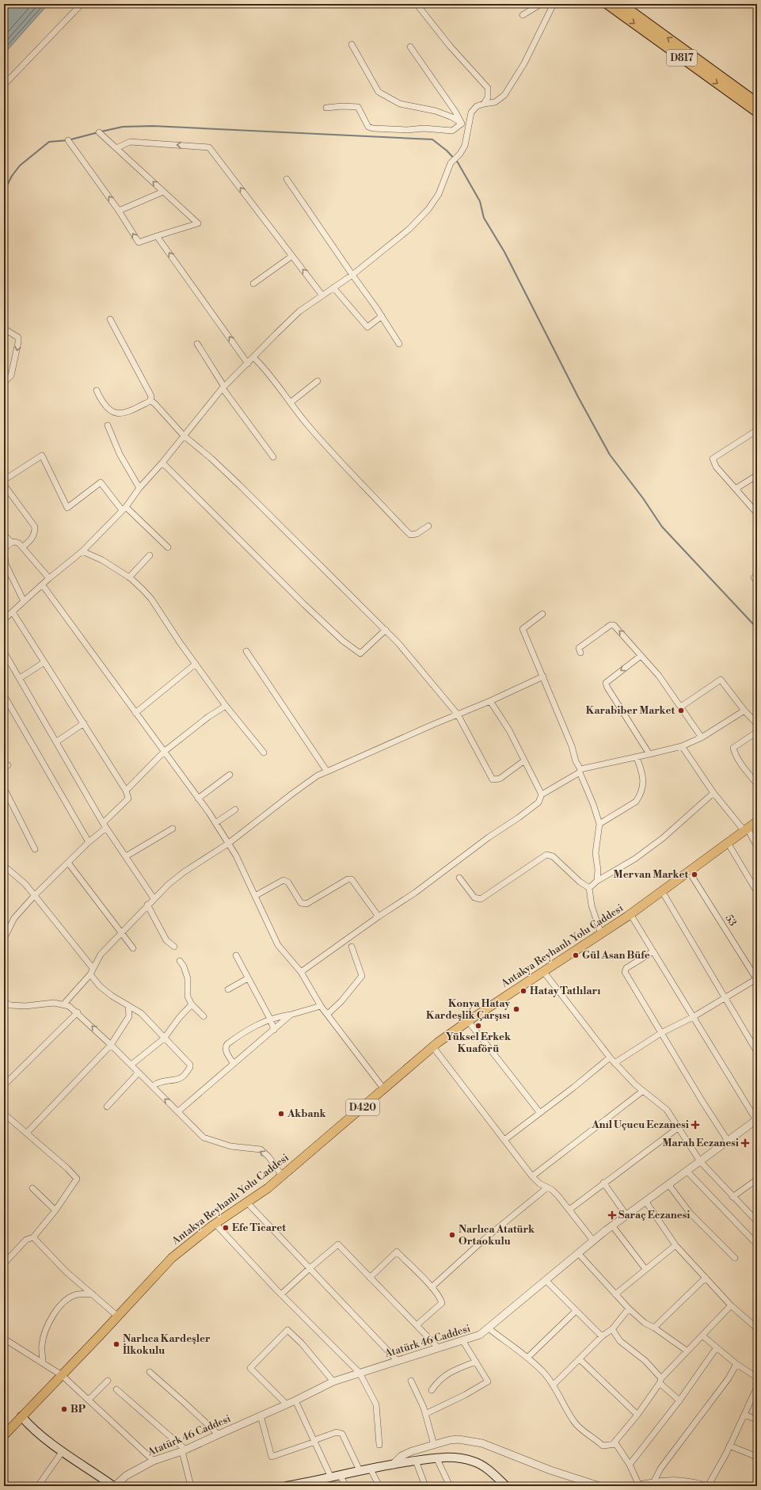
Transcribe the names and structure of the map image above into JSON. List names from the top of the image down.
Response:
{
  "streets": {
    "highway": ["D817"],
    "main road": ["Antakya Reyhanlı Yolu Caddesi", "D420"],
    "street": ["53", "Atatürk 46 Caddesi"]
  },
  "crossings": [
    ["53", "Antakya Reyhanlı Yolu Caddesi"]
  ],
  "places": {
    "other": [
      "Karabiber Market",
      "Mervan Market",
      "Gül Asan Büfe",
      "Hatay Tatlıları",
      "Konya Hatay Kardeşlik Çarşısı",
      "Yüksel Erkek Kuaförü",
      "Akbank",
      "Efe Ticaret",
      "Narlıca Atatürk Ortaokulu",
      "Narlıca Kardeşler İlkokulu",
      "BP"
    ],
    "health": ["Anıl Uçucu Eczanesi", "Marah Eczanesi", "Saraç Eczanesi"]
  }
}
